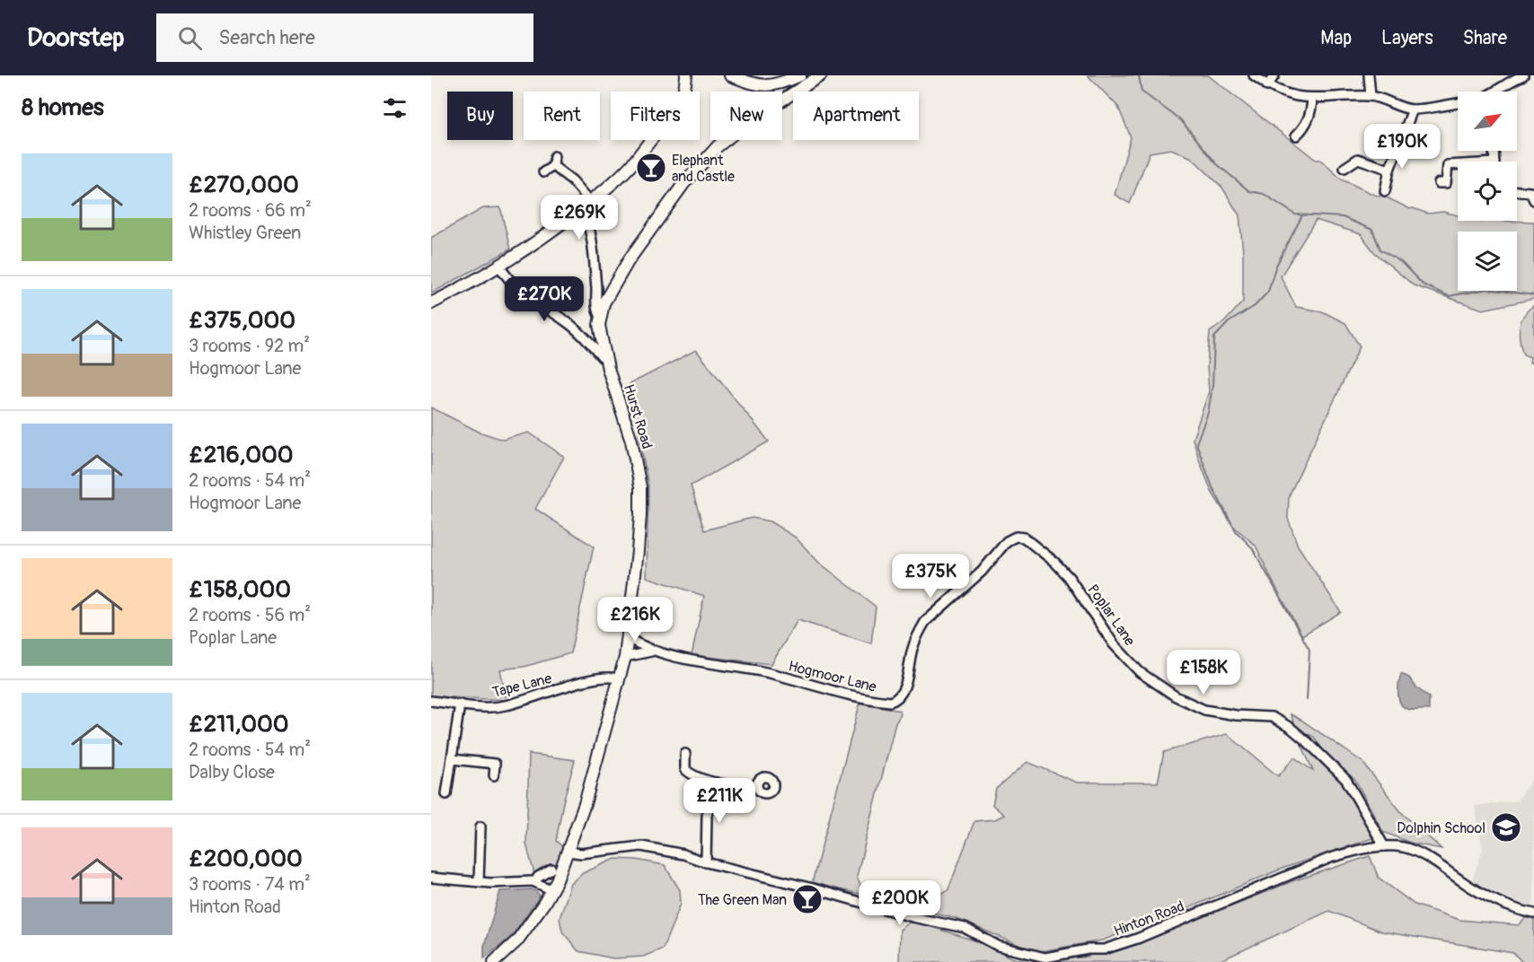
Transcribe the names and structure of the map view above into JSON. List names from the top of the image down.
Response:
{
  "streets": {
    "main road": ["Hurst Road"],
    "street": [
      "Poplar Lane",
      "Hogmoor Lane",
      "Tape Lane",
      "Hinton Road"
    ]
  },
  "crossings": [
    ["Hurst Road", "Hogmoor Lane"],
    ["Hurst Road", "Tape Lane"],
    ["Hurst Road", "Hinton Road"],
    ["Poplar Lane", "Hogmoor Lane"],
    ["Poplar Lane", "Hinton Road"]
  ],
  "places": {
    "bar": ["Elephant and Castle", "The Green Man"],
    "school or university": ["Dolphin School"]
  },
  "north": "top right",
  "page": {
    "header": "Doorstep",
    "search": "Search here",
    "nav": ["Map", "Layers", "Share"],
    "heading": "8 homes",
    "chip": [
      "Buy",
      "Rent",
      "Filters",
      "New",
      "Apartment"
    ],
    "price": [
      "£190K",
      "£269K",
      "£270K",
      "£375K",
      "£216K",
      "£158K",
      "£211K",
      "£200K"
    ],
    "list": [
      {
        "name": "£270,000",
        "note": "2 rooms · 66 m² · Whistley Green"
      },
      {
        "name": "£375,000",
        "note": "3 rooms · 92 m² · Hogmoor Lane"
      },
      {
        "name": "£216,000",
        "note": "2 rooms · 54 m² · Hogmoor Lane"
      },
      {
        "name": "£158,000",
        "note": "2 rooms · 56 m² · Poplar Lane"
      },
      {
        "name": "£211,000",
        "note": "2 rooms · 54 m² · Dalby Close"
      },
      {
        "name": "£200,000",
        "note": "3 rooms · 74 m² · Hinton Road"
      }
    ]
  }
}
